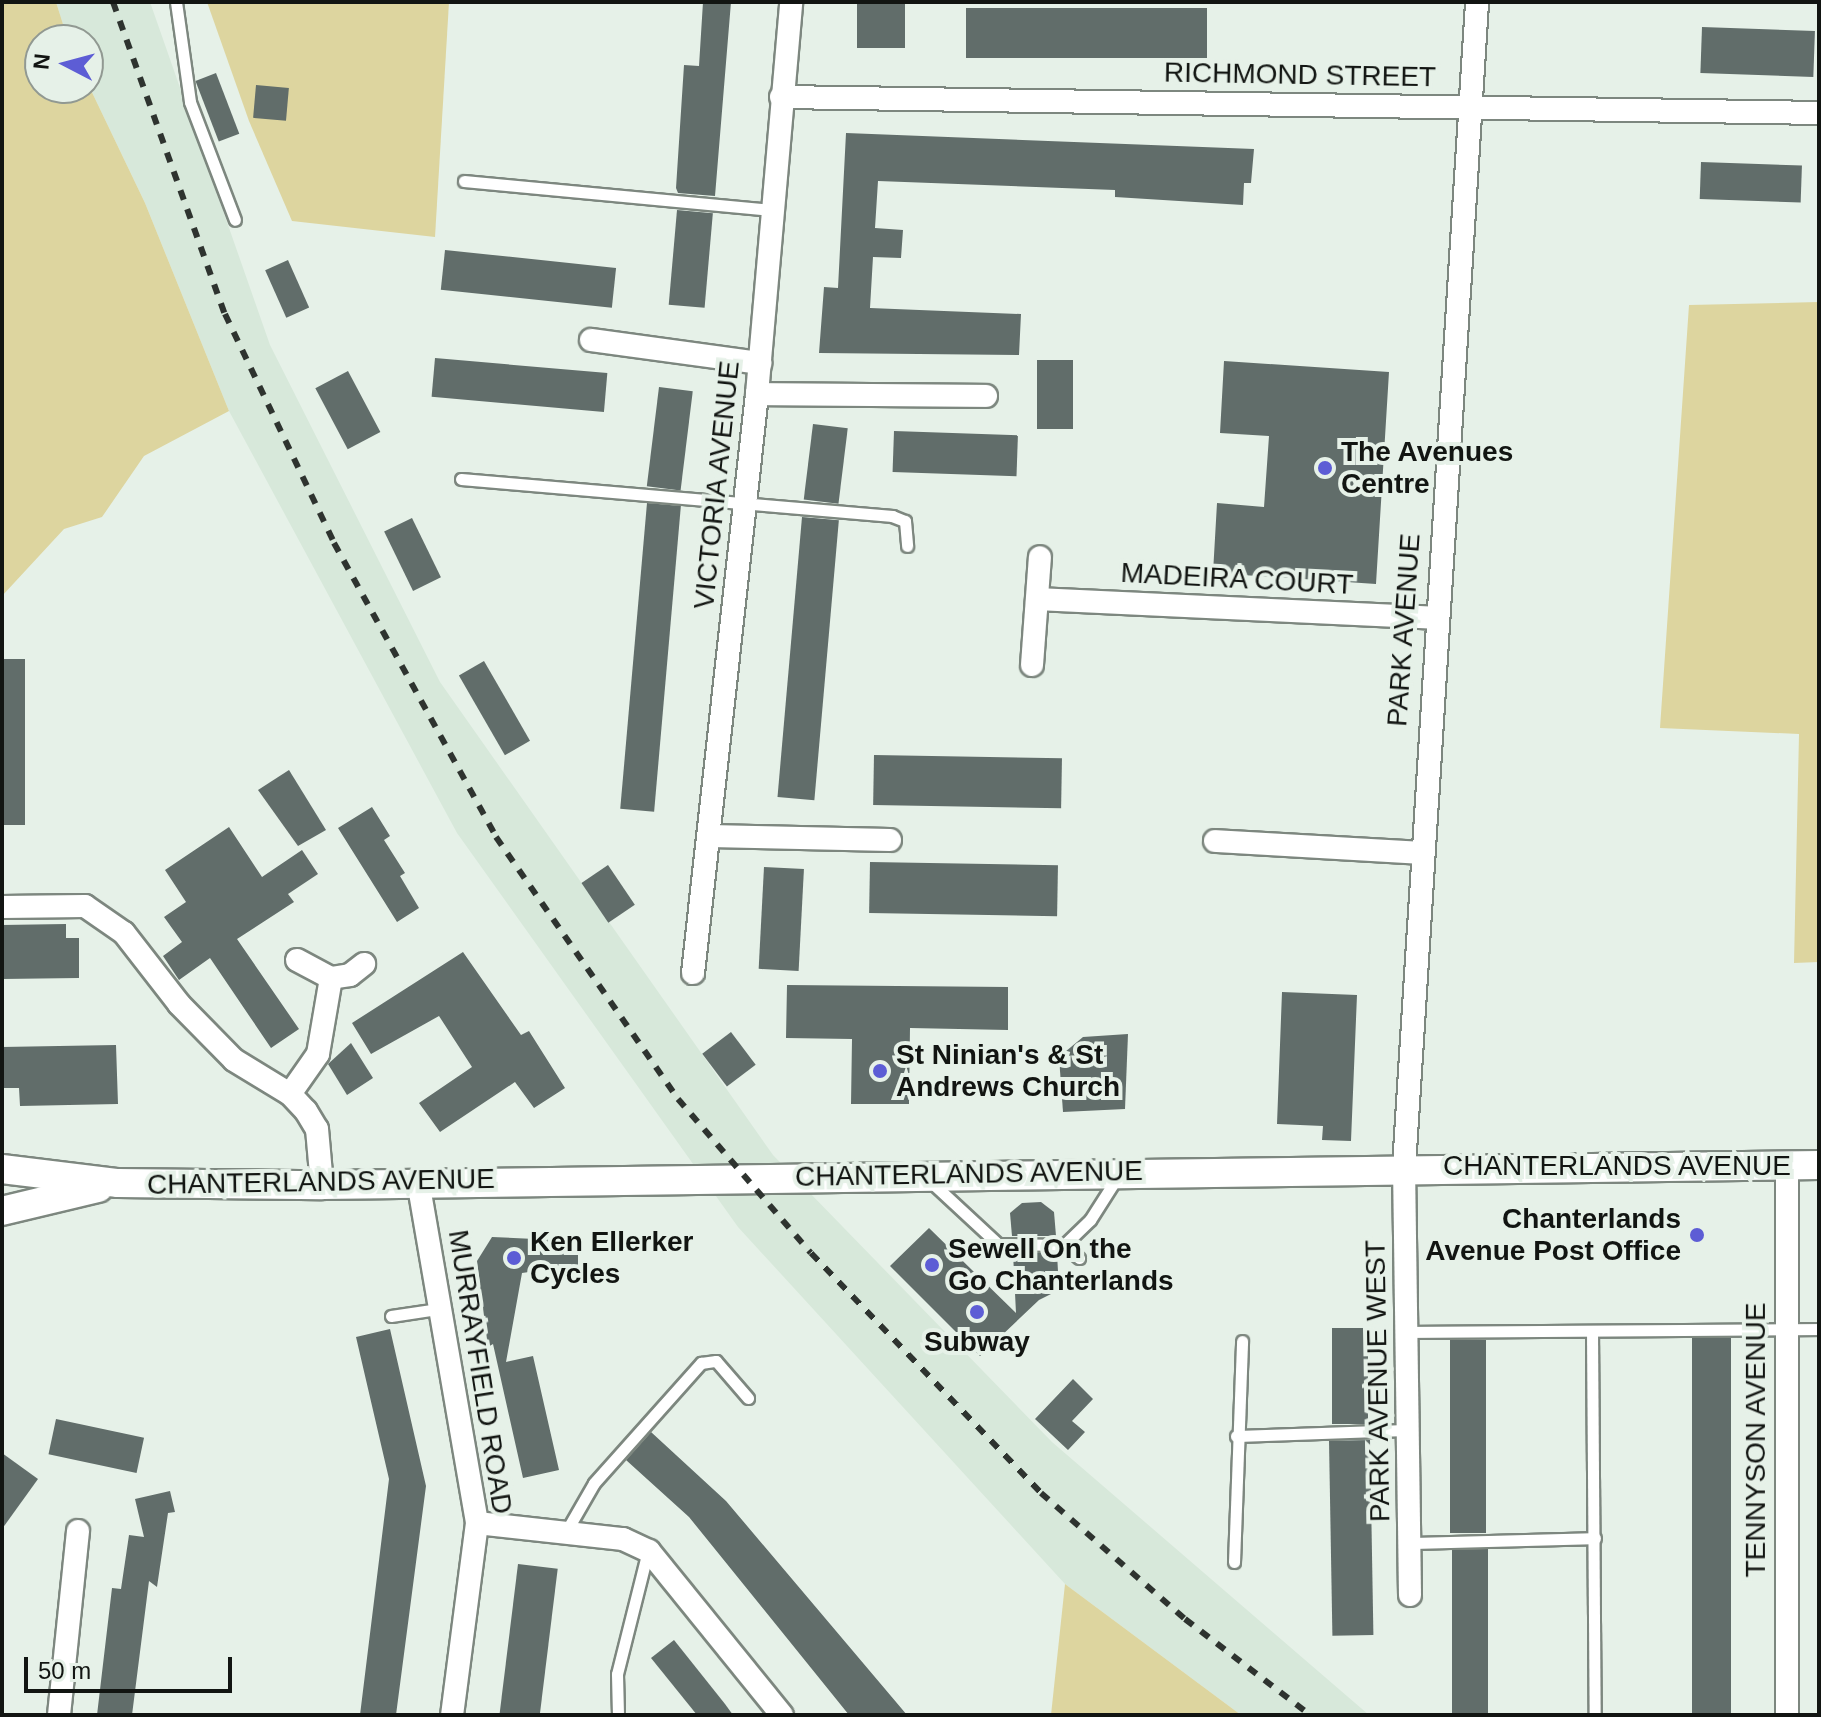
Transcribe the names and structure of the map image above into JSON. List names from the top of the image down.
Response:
{
  "streets": {
    "street": [
      "RICHMOND STREET",
      "VICTORIA AVENUE",
      "MADEIRA COURT",
      "PARK AVENUE",
      "CHANTERLANDS AVENUE",
      "MURRAYFIELD ROAD",
      "PARK AVENUE WEST",
      "TENNYSON AVENUE"
    ]
  },
  "crossings": [
    ["RICHMOND STREET", "VICTORIA AVENUE"],
    ["RICHMOND STREET", "PARK AVENUE"],
    ["MADEIRA COURT", "PARK AVENUE"],
    ["PARK AVENUE", "CHANTERLANDS AVENUE"],
    ["PARK AVENUE", "PARK AVENUE WEST"],
    ["CHANTERLANDS AVENUE", "MURRAYFIELD ROAD"],
    ["CHANTERLANDS AVENUE", "PARK AVENUE WEST"],
    ["CHANTERLANDS AVENUE", "TENNYSON AVENUE"]
  ],
  "places": [
    "The Avenues Centre",
    "St Ninian's & St Andrews Church",
    "Chanterlands Avenue Post Office",
    "Ken Ellerker Cycles",
    "Sewell On the Go Chanterlands",
    "Subway"
  ],
  "scale_bar": "50 m",
  "north": "left"
}
